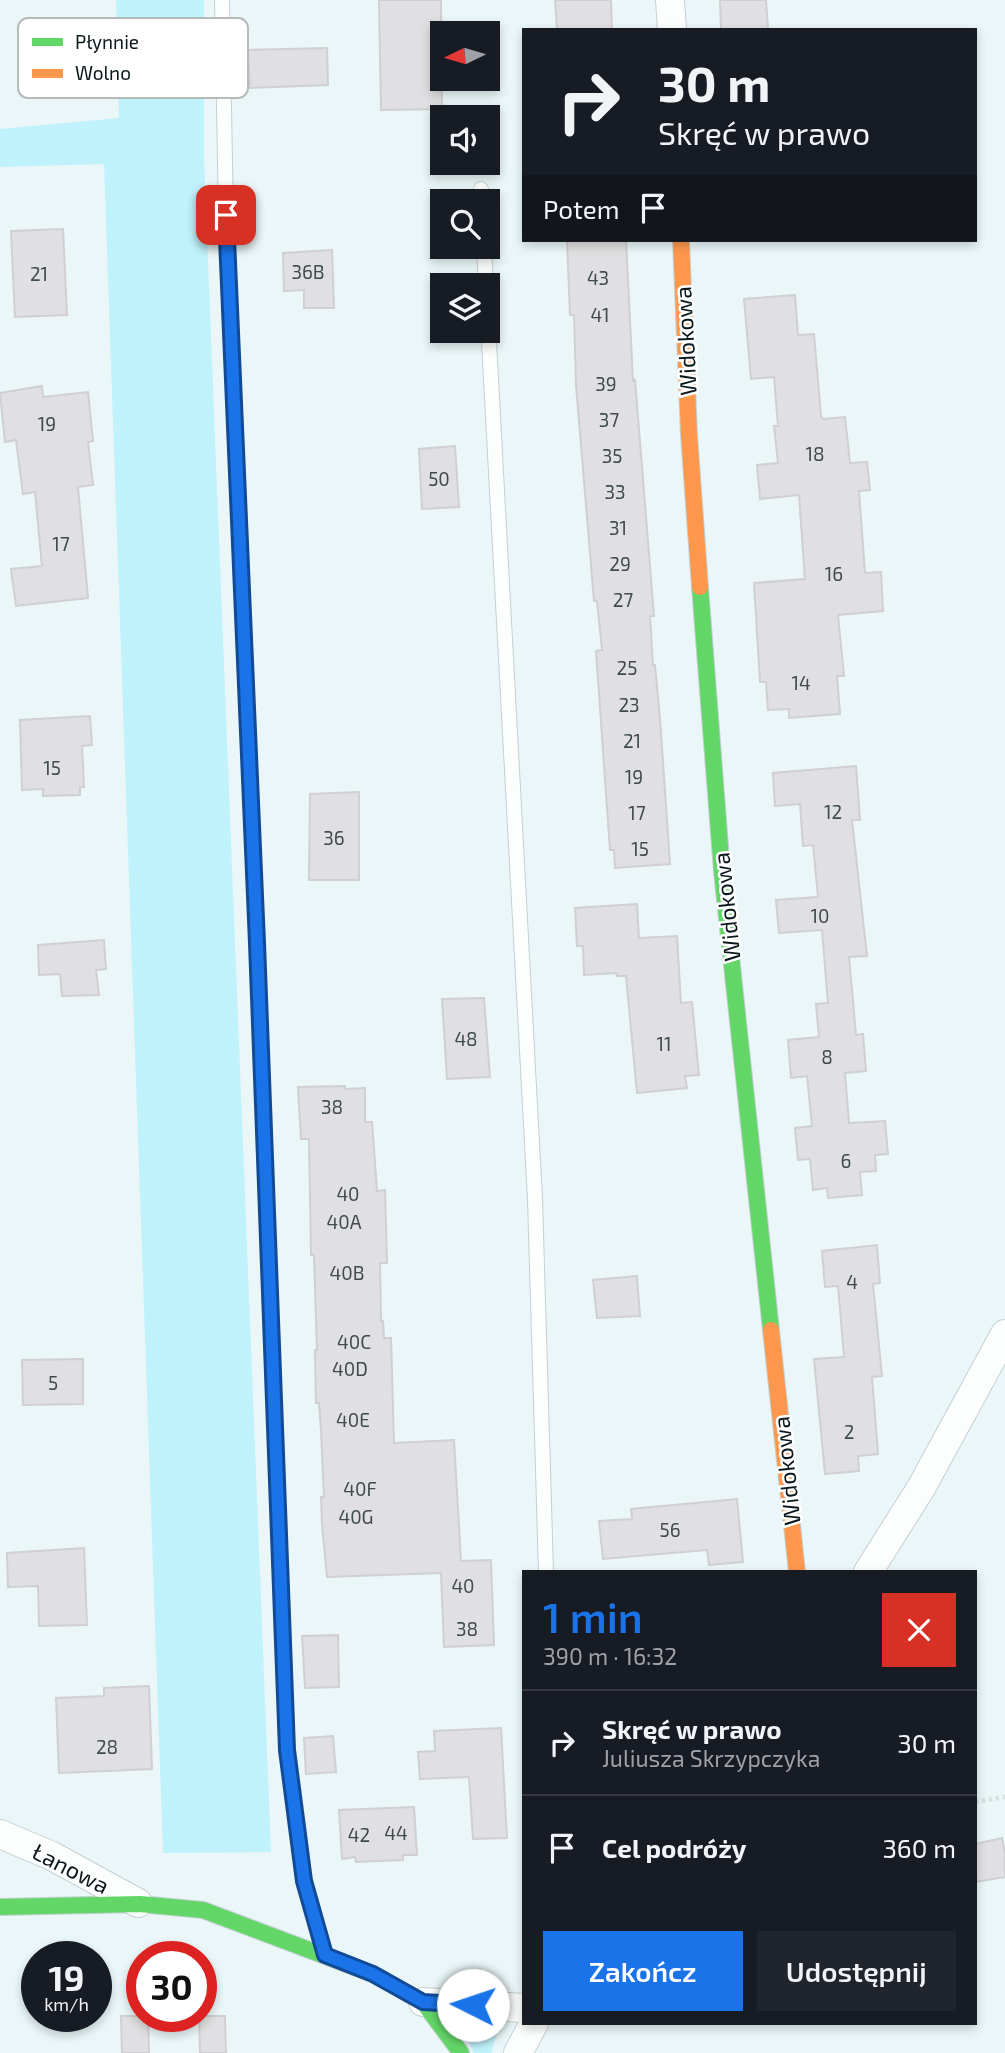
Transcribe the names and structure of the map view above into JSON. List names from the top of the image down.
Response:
{
  "streets": {
    "street": ["Widokowa", "Łanowa"]
  },
  "house_numbers": [
    "36B",
    "21",
    "43",
    "41",
    "39",
    "37",
    "19",
    "18",
    "35",
    "50",
    "33",
    "31",
    "17",
    "29",
    "16",
    "27",
    "25",
    "14",
    "23",
    "21",
    "15",
    "19",
    "12",
    "17",
    "36",
    "15",
    "10",
    "48",
    "11",
    "8",
    "38",
    "6",
    "40",
    "40A",
    "40B",
    "4",
    "40C",
    "40D",
    "5",
    "40E",
    "2",
    "40F",
    "40G",
    "56",
    "40",
    "38",
    "28",
    "44",
    "42"
  ],
  "legend": ["Płynnie", "Wolno"],
  "north": "left",
  "page": {
    "turn": ["30 m", "Skręć w prawo"],
    "then": "Potem",
    "heading": ["1 min", "390 m · 16:32"],
    "list": [
      {
        "name": "Skręć w prawo",
        "note": "Juliusza Skrzypczyka",
        "value": "30 m"
      },
      {
        "name": "Cel podróży",
        "value": "360 m"
      }
    ],
    "buttons": ["Zakończ", "Udostępnij"],
    "speed": "19 km/h",
    "limit": "30"
  }
}
